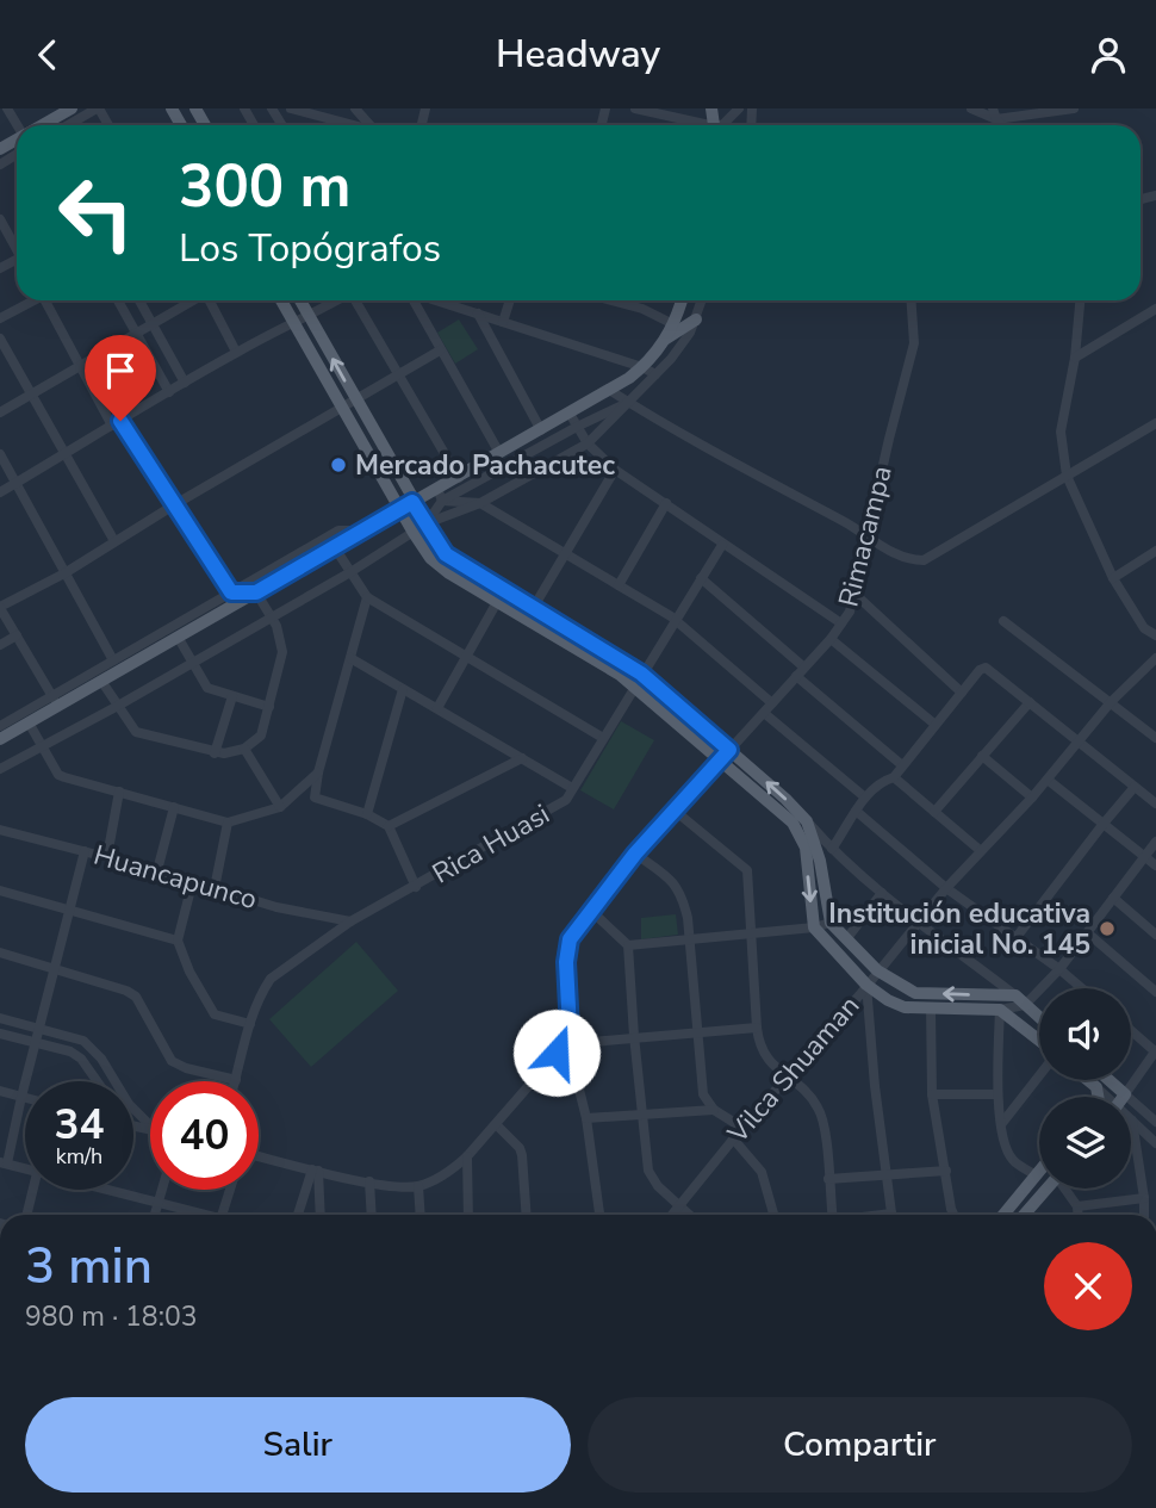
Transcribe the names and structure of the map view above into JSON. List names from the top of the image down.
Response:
{
  "streets": {
    "street": [
      "Rimacampa",
      "Rica Huasi",
      "Huancapunco",
      "Vilca Shuaman"
    ]
  },
  "crossings": [
    ["Rica Huasi", "Huancapunco"]
  ],
  "places": ["Mercado Pachacutec", "Institución educativa inicial No. 145"],
  "page": {
    "header": "Headway",
    "turn": ["300 m", "Los Topógrafos"],
    "speed": "34 km/h",
    "limit": "40",
    "heading": ["3 min", "980 m · 18:03"],
    "buttons": ["Salir", "Compartir"]
  }
}
